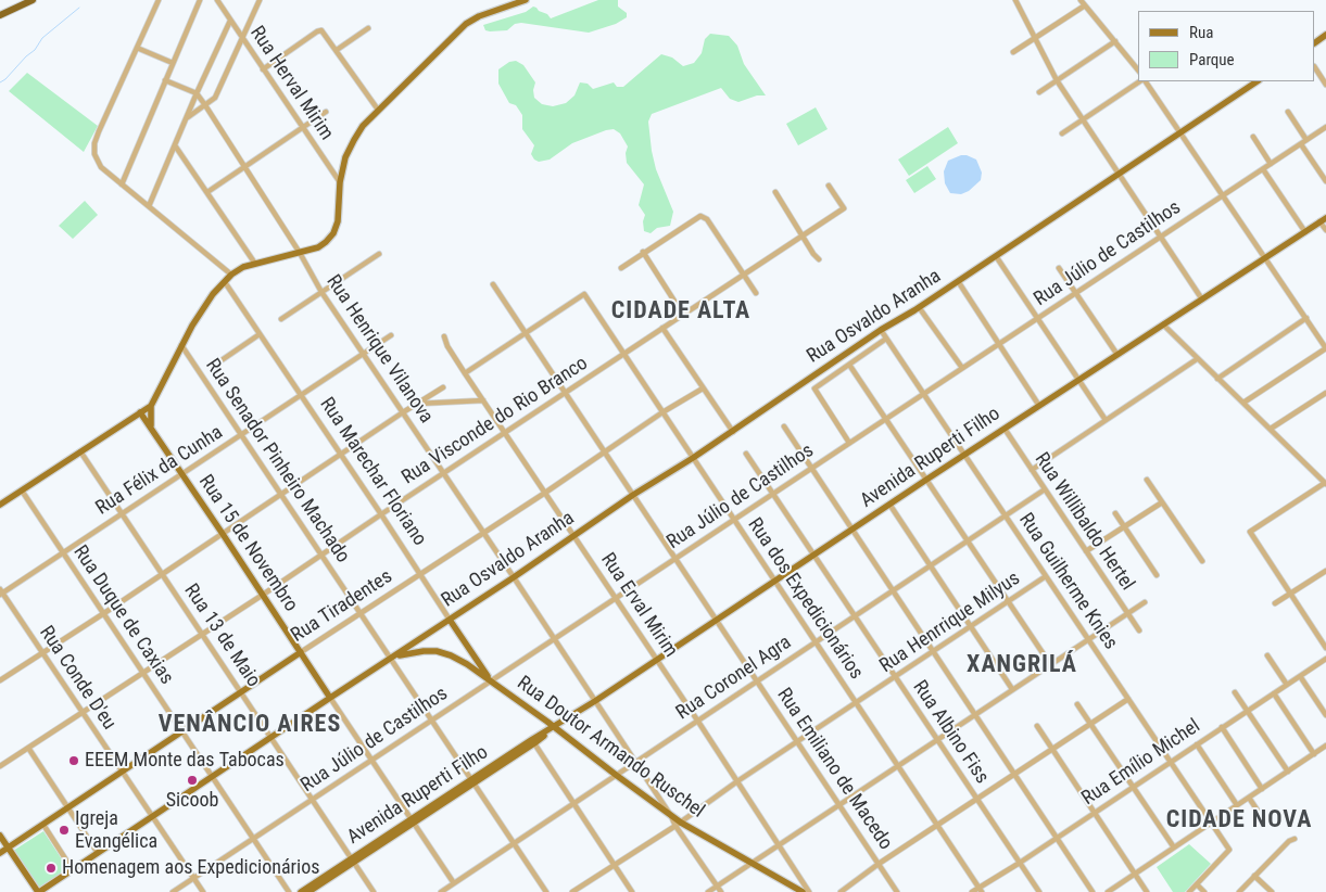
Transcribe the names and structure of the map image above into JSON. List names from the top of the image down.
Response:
{
  "streets": {
    "main road": [
      "Rua Osvaldo Aranha",
      "Avenida Ruperti Filho",
      "Rua Marechar Floriano",
      "Rua 15 de Novembro",
      "Rua Tiradentes",
      "Rua Doutor Armando Ruschel"
    ],
    "street": [
      "Rua Herval Mirim",
      "Rua Júlio de Castilhos",
      "Rua Henrique Vilanova",
      "Rua Visconde do Rio Branco",
      "Rua Senador Pinheiro Machado",
      "Rua Félix da Cunha",
      "Rua Willibaldo Hertel",
      "Rua Guilherme Knies",
      "Rua dos Expedicionários",
      "Rua Erval Mirim",
      "Rua Duque de Caxias",
      "Rua Henrrique Milyus",
      "Rua 13 de Maio",
      "Rua Conde D'eu",
      "Rua Coronel Agra",
      "Rua Albino Fiss",
      "Rua Emílio Michel",
      "Rua Emiliano de Macedo"
    ]
  },
  "crossings": [
    ["Rua Júlio de Castilhos", "Rua Henrique Vilanova"],
    ["Rua Júlio de Castilhos", "Rua Senador Pinheiro Machado"],
    ["Rua Júlio de Castilhos", "Rua Marechar Floriano"],
    ["Rua Júlio de Castilhos", "Rua 15 de Novembro"],
    ["Rua Júlio de Castilhos", "Rua Guilherme Knies"],
    ["Rua Júlio de Castilhos", "Rua dos Expedicionários"],
    ["Rua Júlio de Castilhos", "Rua Erval Mirim"],
    ["Rua Júlio de Castilhos", "Rua Duque de Caxias"],
    ["Rua Júlio de Castilhos", "Rua 13 de Maio"],
    ["Rua Júlio de Castilhos", "Rua Conde D'eu"],
    ["Rua Júlio de Castilhos", "Rua Albino Fiss"],
    ["Rua Júlio de Castilhos", "Rua Doutor Armando Ruschel"],
    ["Rua Júlio de Castilhos", "Rua Emiliano de Macedo"],
    ["Rua Osvaldo Aranha", "Rua Henrique Vilanova"],
    ["Rua Osvaldo Aranha", "Rua Senador Pinheiro Machado"],
    ["Rua Osvaldo Aranha", "Rua Marechar Floriano"],
    ["Rua Osvaldo Aranha", "Rua 15 de Novembro"],
    ["Rua Osvaldo Aranha", "Rua Guilherme Knies"],
    ["Rua Osvaldo Aranha", "Rua dos Expedicionários"],
    ["Rua Osvaldo Aranha", "Rua Erval Mirim"],
    ["Rua Osvaldo Aranha", "Rua Duque de Caxias"],
    ["Rua Osvaldo Aranha", "Rua 13 de Maio"],
    ["Rua Osvaldo Aranha", "Rua Conde D'eu"],
    ["Rua Osvaldo Aranha", "Rua Doutor Armando Ruschel"],
    ["Rua Osvaldo Aranha", "Rua Emiliano de Macedo"],
    ["Rua Henrique Vilanova", "Rua Visconde do Rio Branco"],
    ["Rua Henrique Vilanova", "Avenida Ruperti Filho"],
    ["Rua Henrique Vilanova", "Rua Félix da Cunha"],
    ["Rua Henrique Vilanova", "Rua Tiradentes"],
    ["Rua Henrique Vilanova", "Rua Coronel Agra"],
    ["Rua Henrique Vilanova", "Rua Doutor Armando Ruschel"],
    ["Rua Visconde do Rio Branco", "Rua Senador Pinheiro Machado"],
    ["Rua Visconde do Rio Branco", "Rua Marechar Floriano"],
    ["Rua Visconde do Rio Branco", "Rua 15 de Novembro"],
    ["Rua Visconde do Rio Branco", "Rua dos Expedicionários"],
    ["Rua Visconde do Rio Branco", "Rua Erval Mirim"],
    ["Rua Visconde do Rio Branco", "Rua Duque de Caxias"],
    ["Rua Visconde do Rio Branco", "Rua 13 de Maio"],
    ["Rua Visconde do Rio Branco", "Rua Conde D'eu"],
    ["Rua Visconde do Rio Branco", "Rua Emiliano de Macedo"],
    ["Avenida Ruperti Filho", "Rua Senador Pinheiro Machado"],
    ["Avenida Ruperti Filho", "Rua Willibaldo Hertel"],
    ["Avenida Ruperti Filho", "Rua 15 de Novembro"],
    ["Avenida Ruperti Filho", "Rua Guilherme Knies"],
    ["Avenida Ruperti Filho", "Rua dos Expedicionários"],
    ["Avenida Ruperti Filho", "Rua Erval Mirim"],
    ["Avenida Ruperti Filho", "Rua 13 de Maio"],
    ["Avenida Ruperti Filho", "Rua Albino Fiss"],
    ["Avenida Ruperti Filho", "Rua Doutor Armando Ruschel"],
    ["Avenida Ruperti Filho", "Rua Emiliano de Macedo"],
    ["Rua Senador Pinheiro Machado", "Rua Félix da Cunha"],
    ["Rua Senador Pinheiro Machado", "Rua Tiradentes"],
    ["Rua Senador Pinheiro Machado", "Rua Coronel Agra"],
    ["Rua Senador Pinheiro Machado", "Rua Doutor Armando Ruschel"],
    ["Rua Félix da Cunha", "Rua Marechar Floriano"],
    ["Rua Félix da Cunha", "Rua 15 de Novembro"],
    ["Rua Félix da Cunha", "Rua Duque de Caxias"],
    ["Rua Félix da Cunha", "Rua 13 de Maio"],
    ["Rua Félix da Cunha", "Rua Conde D'eu"],
    ["Rua Marechar Floriano", "Rua Tiradentes"],
    ["Rua Marechar Floriano", "Rua Doutor Armando Ruschel"],
    ["Rua Willibaldo Hertel", "Rua Coronel Agra"],
    ["Rua 15 de Novembro", "Rua Tiradentes"],
    ["Rua 15 de Novembro", "Rua Coronel Agra"],
    ["Rua Guilherme Knies", "Rua Henrrique Milyus"],
    ["Rua Guilherme Knies", "Rua Coronel Agra"],
    ["Rua Guilherme Knies", "Rua Emílio Michel"],
    ["Rua dos Expedicionários", "Rua Tiradentes"],
    ["Rua dos Expedicionários", "Rua Henrrique Milyus"],
    ["Rua dos Expedicionários", "Rua Coronel Agra"],
    ["Rua dos Expedicionários", "Rua Emílio Michel"],
    ["Rua dos Expedicionários", "Rua Emiliano de Macedo"],
    ["Rua Erval Mirim", "Rua Tiradentes"],
    ["Rua Erval Mirim", "Rua Henrrique Milyus"],
    ["Rua Erval Mirim", "Rua Coronel Agra"],
    ["Rua Tiradentes", "Rua Duque de Caxias"],
    ["Rua Tiradentes", "Rua 13 de Maio"],
    ["Rua Tiradentes", "Rua Conde D'eu"],
    ["Rua Tiradentes", "Rua Emiliano de Macedo"],
    ["Rua Henrrique Milyus", "Rua Albino Fiss"],
    ["Rua Henrrique Milyus", "Rua Doutor Armando Ruschel"],
    ["Rua Henrrique Milyus", "Rua Emiliano de Macedo"],
    ["Rua Coronel Agra", "Rua Albino Fiss"],
    ["Rua Coronel Agra", "Rua Doutor Armando Ruschel"],
    ["Rua Coronel Agra", "Rua Emiliano de Macedo"],
    ["Rua Albino Fiss", "Rua Emílio Michel"]
  ],
  "districts": [
    "CIDADE ALTA",
    "XANGRILÁ",
    "VENÂNCIO AIRES",
    "CIDADE NOVA"
  ],
  "places": [
    "EEEM Monte das Tabocas",
    "Sicoob",
    "Igreja Evangélica",
    "Homenagem aos Expedicionários"
  ],
  "legend": ["Rua", "Parque"]
}
